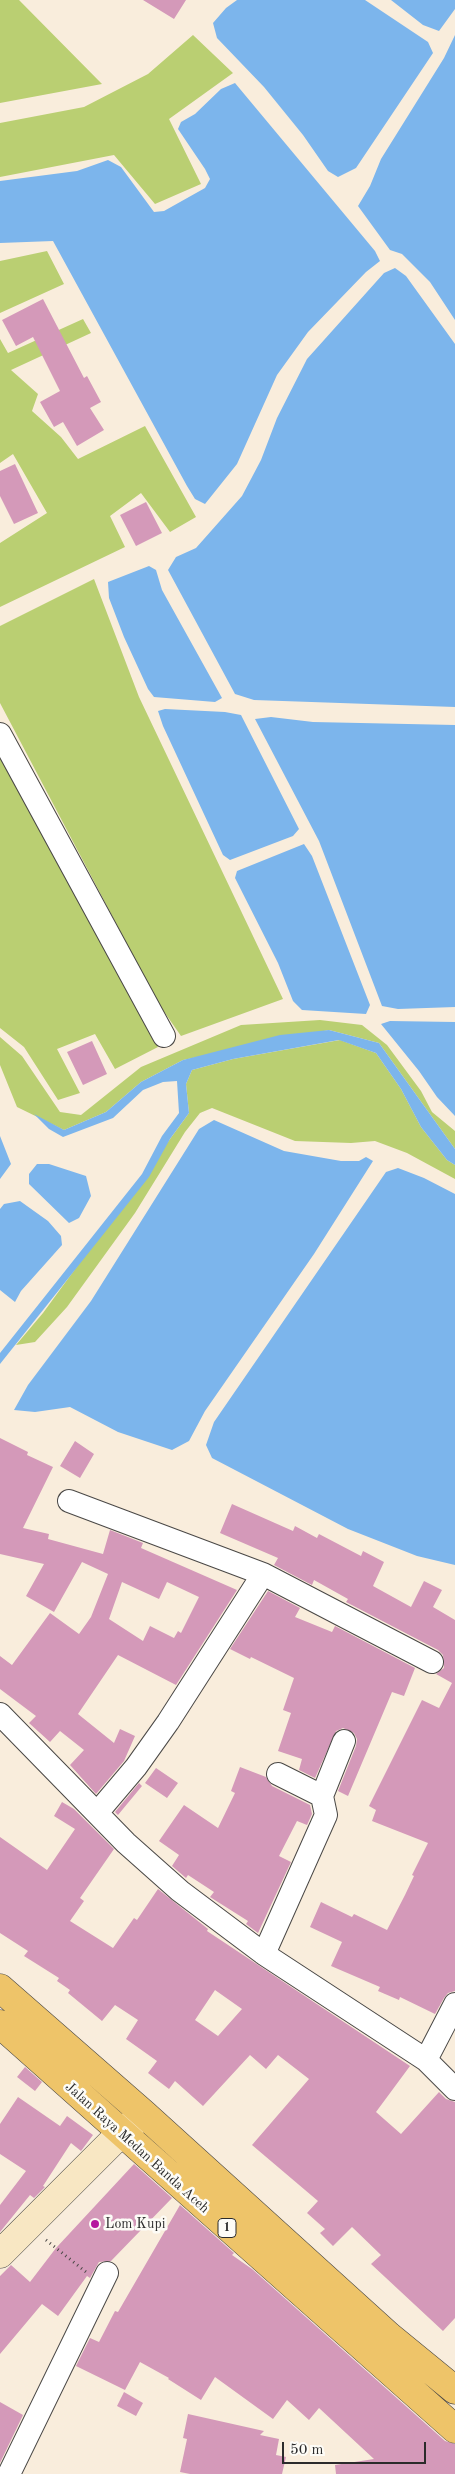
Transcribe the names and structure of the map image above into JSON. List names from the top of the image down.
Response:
{
  "streets": {
    "highway": ["Jalan Raya Medan Banda Aceh", "1"]
  },
  "places": ["Lom Kupi"],
  "scale_bar": "50 m"
}
